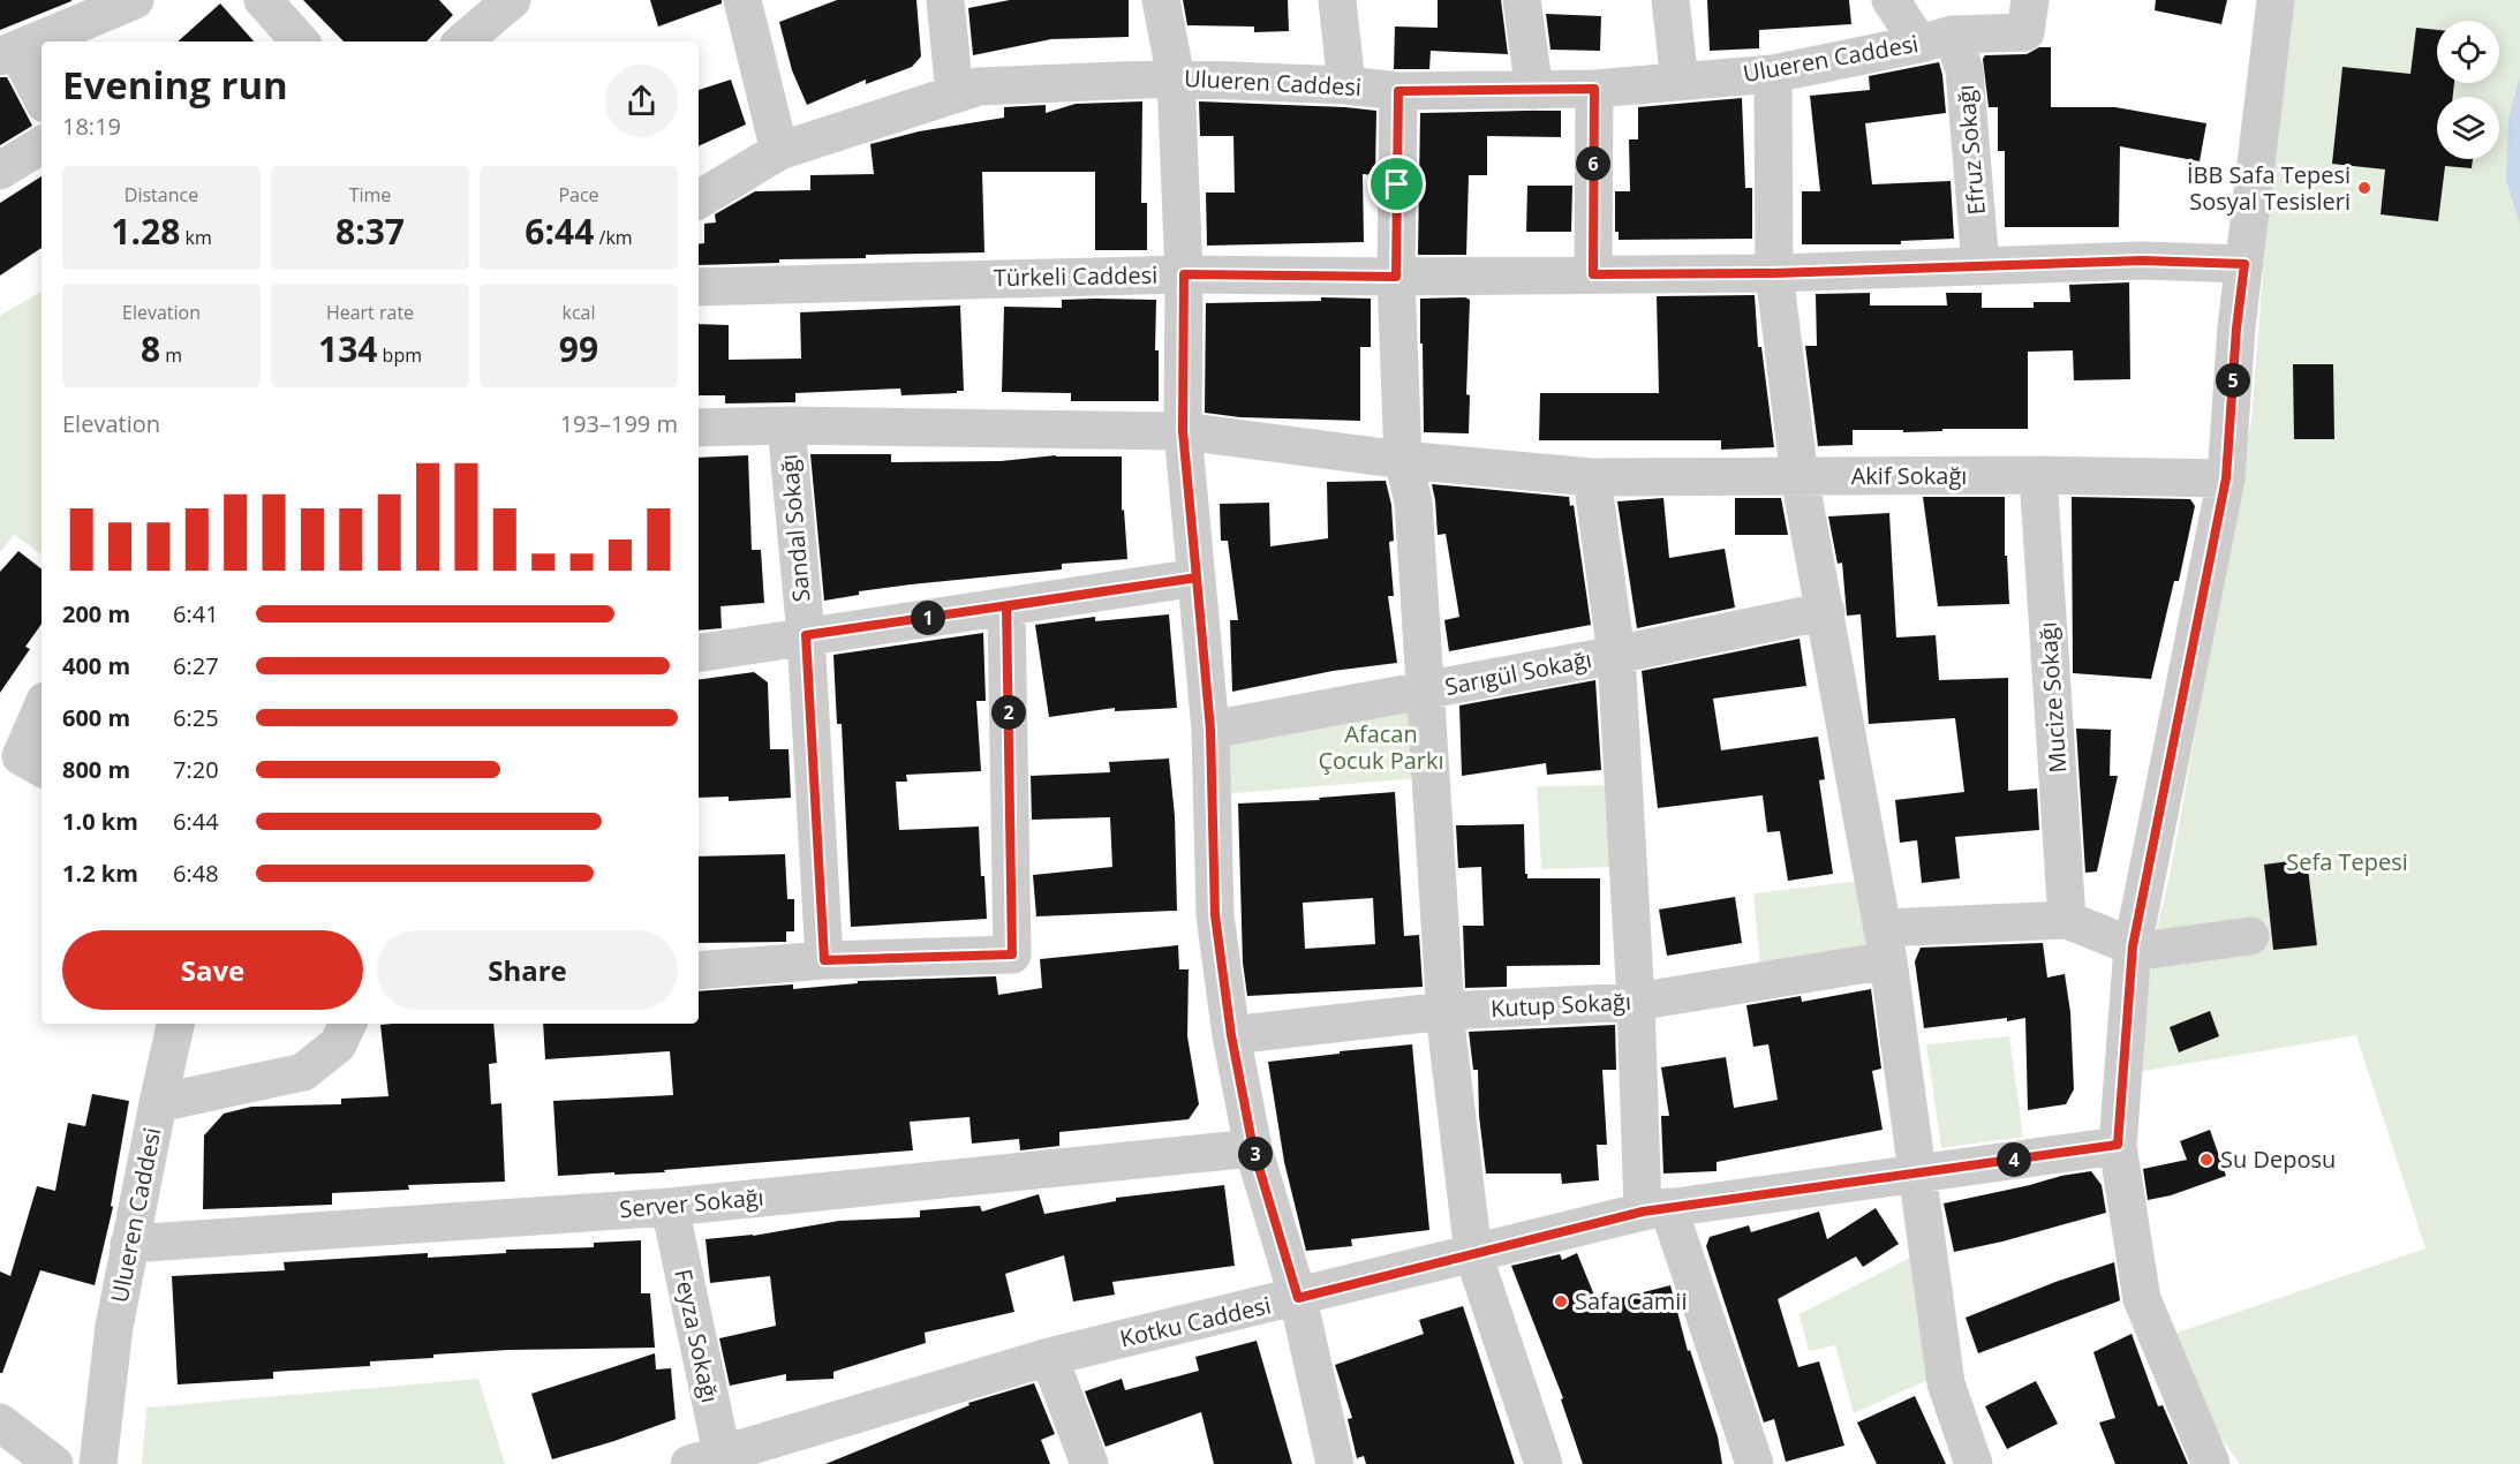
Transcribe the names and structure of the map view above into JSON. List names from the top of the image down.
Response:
{
  "streets": {
    "street": [
      "Ulueren Caddesi",
      "Efruz Sokağı",
      "Türkeli Caddesi",
      "Akif Sokağı",
      "Sandal Sokağı",
      "Sarıgül Sokağı",
      "Mucize Sokağı",
      "Kutup Sokağı",
      "Server Sokağı",
      "Kotku Caddesi",
      "Feyza Sokağı"
    ]
  },
  "crossings": [
    ["Ulueren Caddesi", "Efruz Sokağı"],
    ["Ulueren Caddesi", "Server Sokağı"],
    ["Efruz Sokağı", "Türkeli Caddesi"],
    ["Akif Sokağı", "Sandal Sokağı"],
    ["Akif Sokağı", "Mucize Sokağı"],
    ["Mucize Sokağı", "Kutup Sokağı"],
    ["Server Sokağı", "Feyza Sokağı"],
    ["Kotku Caddesi", "Feyza Sokağı"]
  ],
  "parks": ["Afacan Çocuk Parkı", "Sefa Tepesi"],
  "places": ["İBB Safa Tepesi Sosyal Tesisleri", "Su Deposu", "Safa Camii"],
  "page": {
    "heading": ["Evening run", "18:19"],
    "pins": [
      "6",
      "5",
      "1",
      "2",
      "3",
      "4"
    ],
    "stats": [
      ["Distance", "1.28 km"],
      ["Time", "8:37"],
      ["Pace", "6:44 /km"],
      ["Elevation", "8 m"],
      ["Heart rate", "134 bpm"],
      ["kcal", "99"]
    ],
    "chart": ["Elevation", "193–199 m"],
    "list": [
      {
        "name": "200 m",
        "note": "6:41"
      },
      {
        "name": "400 m",
        "note": "6:27"
      },
      {
        "name": "600 m",
        "note": "6:25"
      },
      {
        "name": "800 m",
        "note": "7:20"
      },
      {
        "name": "1.0 km",
        "note": "6:44"
      },
      {
        "name": "1.2 km",
        "note": "6:48"
      }
    ],
    "buttons": ["Save", "Share"]
  }
}
